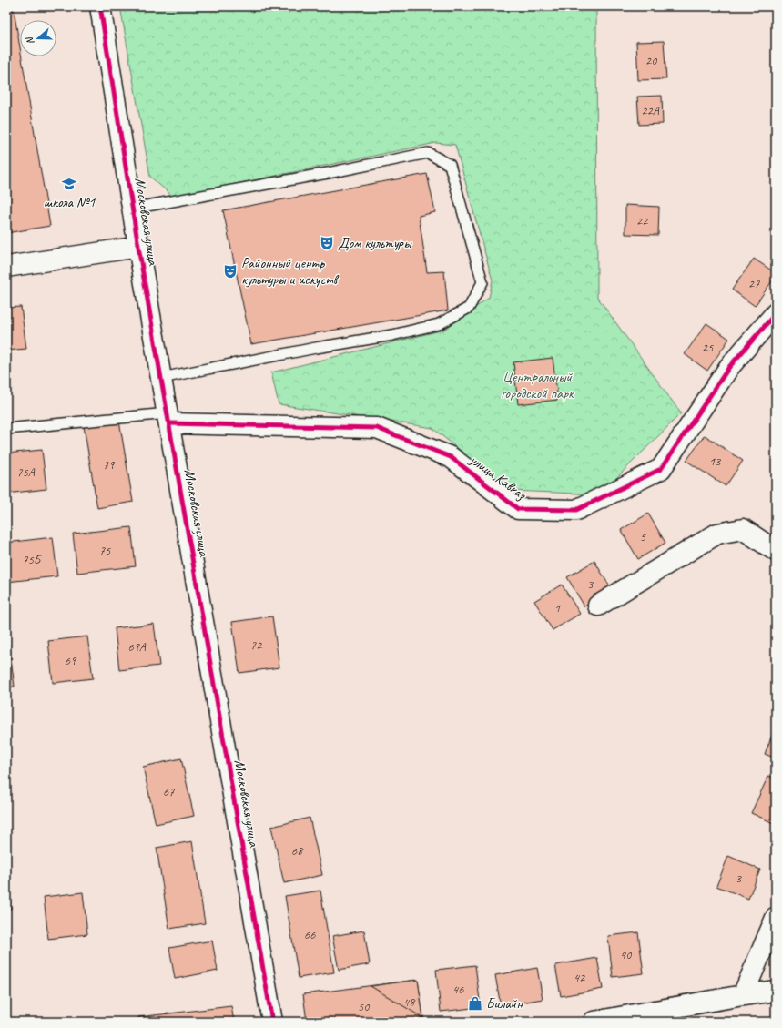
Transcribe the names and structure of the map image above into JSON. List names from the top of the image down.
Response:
{
  "streets": {
    "street": ["Московская улица", "улица Кавказ"]
  },
  "crossings": [
    ["Московская улица", "улица Кавказ"]
  ],
  "parks": ["Центральный городской парк"],
  "places": {
    "school or university": ["школа №1"],
    "theatre": ["Дом культуры", "Районный центр культуры и искуств"],
    "shop": ["Билайн"]
  },
  "house_numbers": [
    "20",
    "22А",
    "22",
    "27",
    "25",
    "13",
    "79",
    "75А",
    "5",
    "75",
    "75Б",
    "3",
    "1",
    "72",
    "69А",
    "69",
    "67",
    "68",
    "3",
    "66",
    "40",
    "42",
    "46",
    "48",
    "50"
  ],
  "north": "left"
}
